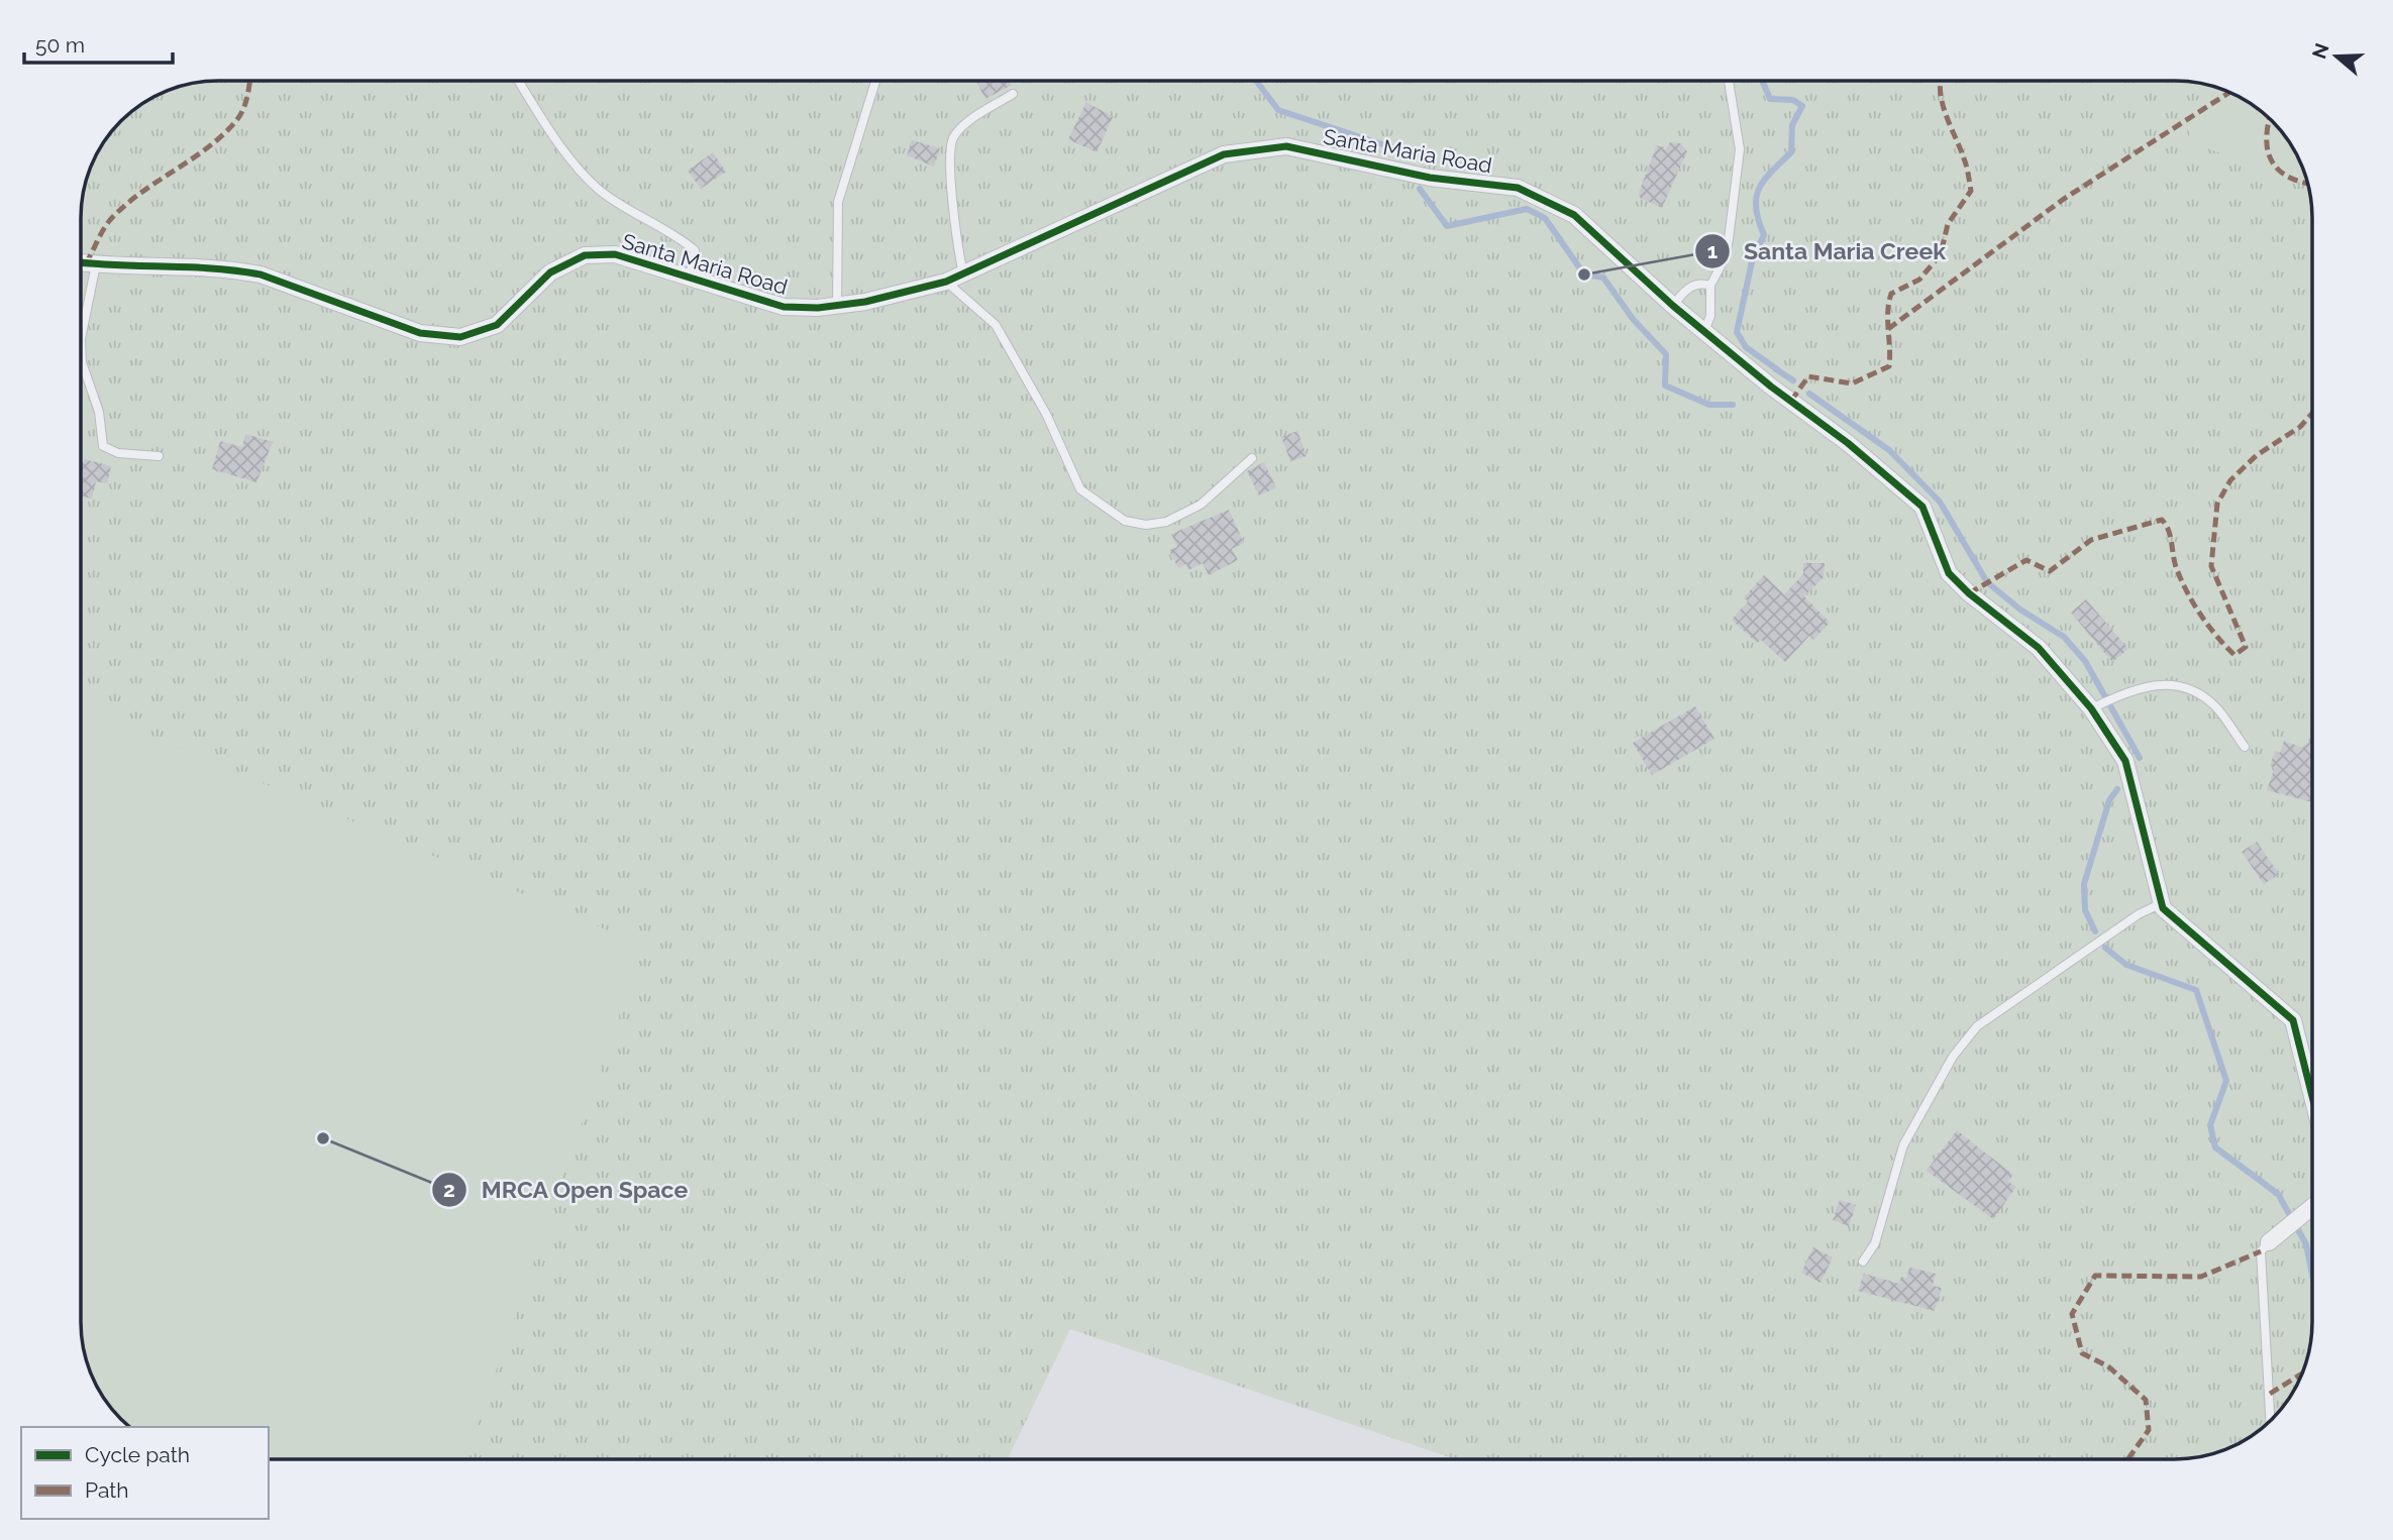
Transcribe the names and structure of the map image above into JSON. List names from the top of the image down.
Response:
{
  "streets": {
    "street": ["Santa Maria Road"]
  },
  "places": ["Santa Maria Creek", "MRCA Open Space"],
  "legend": ["Cycle path", "Path"],
  "scale_bar": "50 m",
  "north": "left"
}
